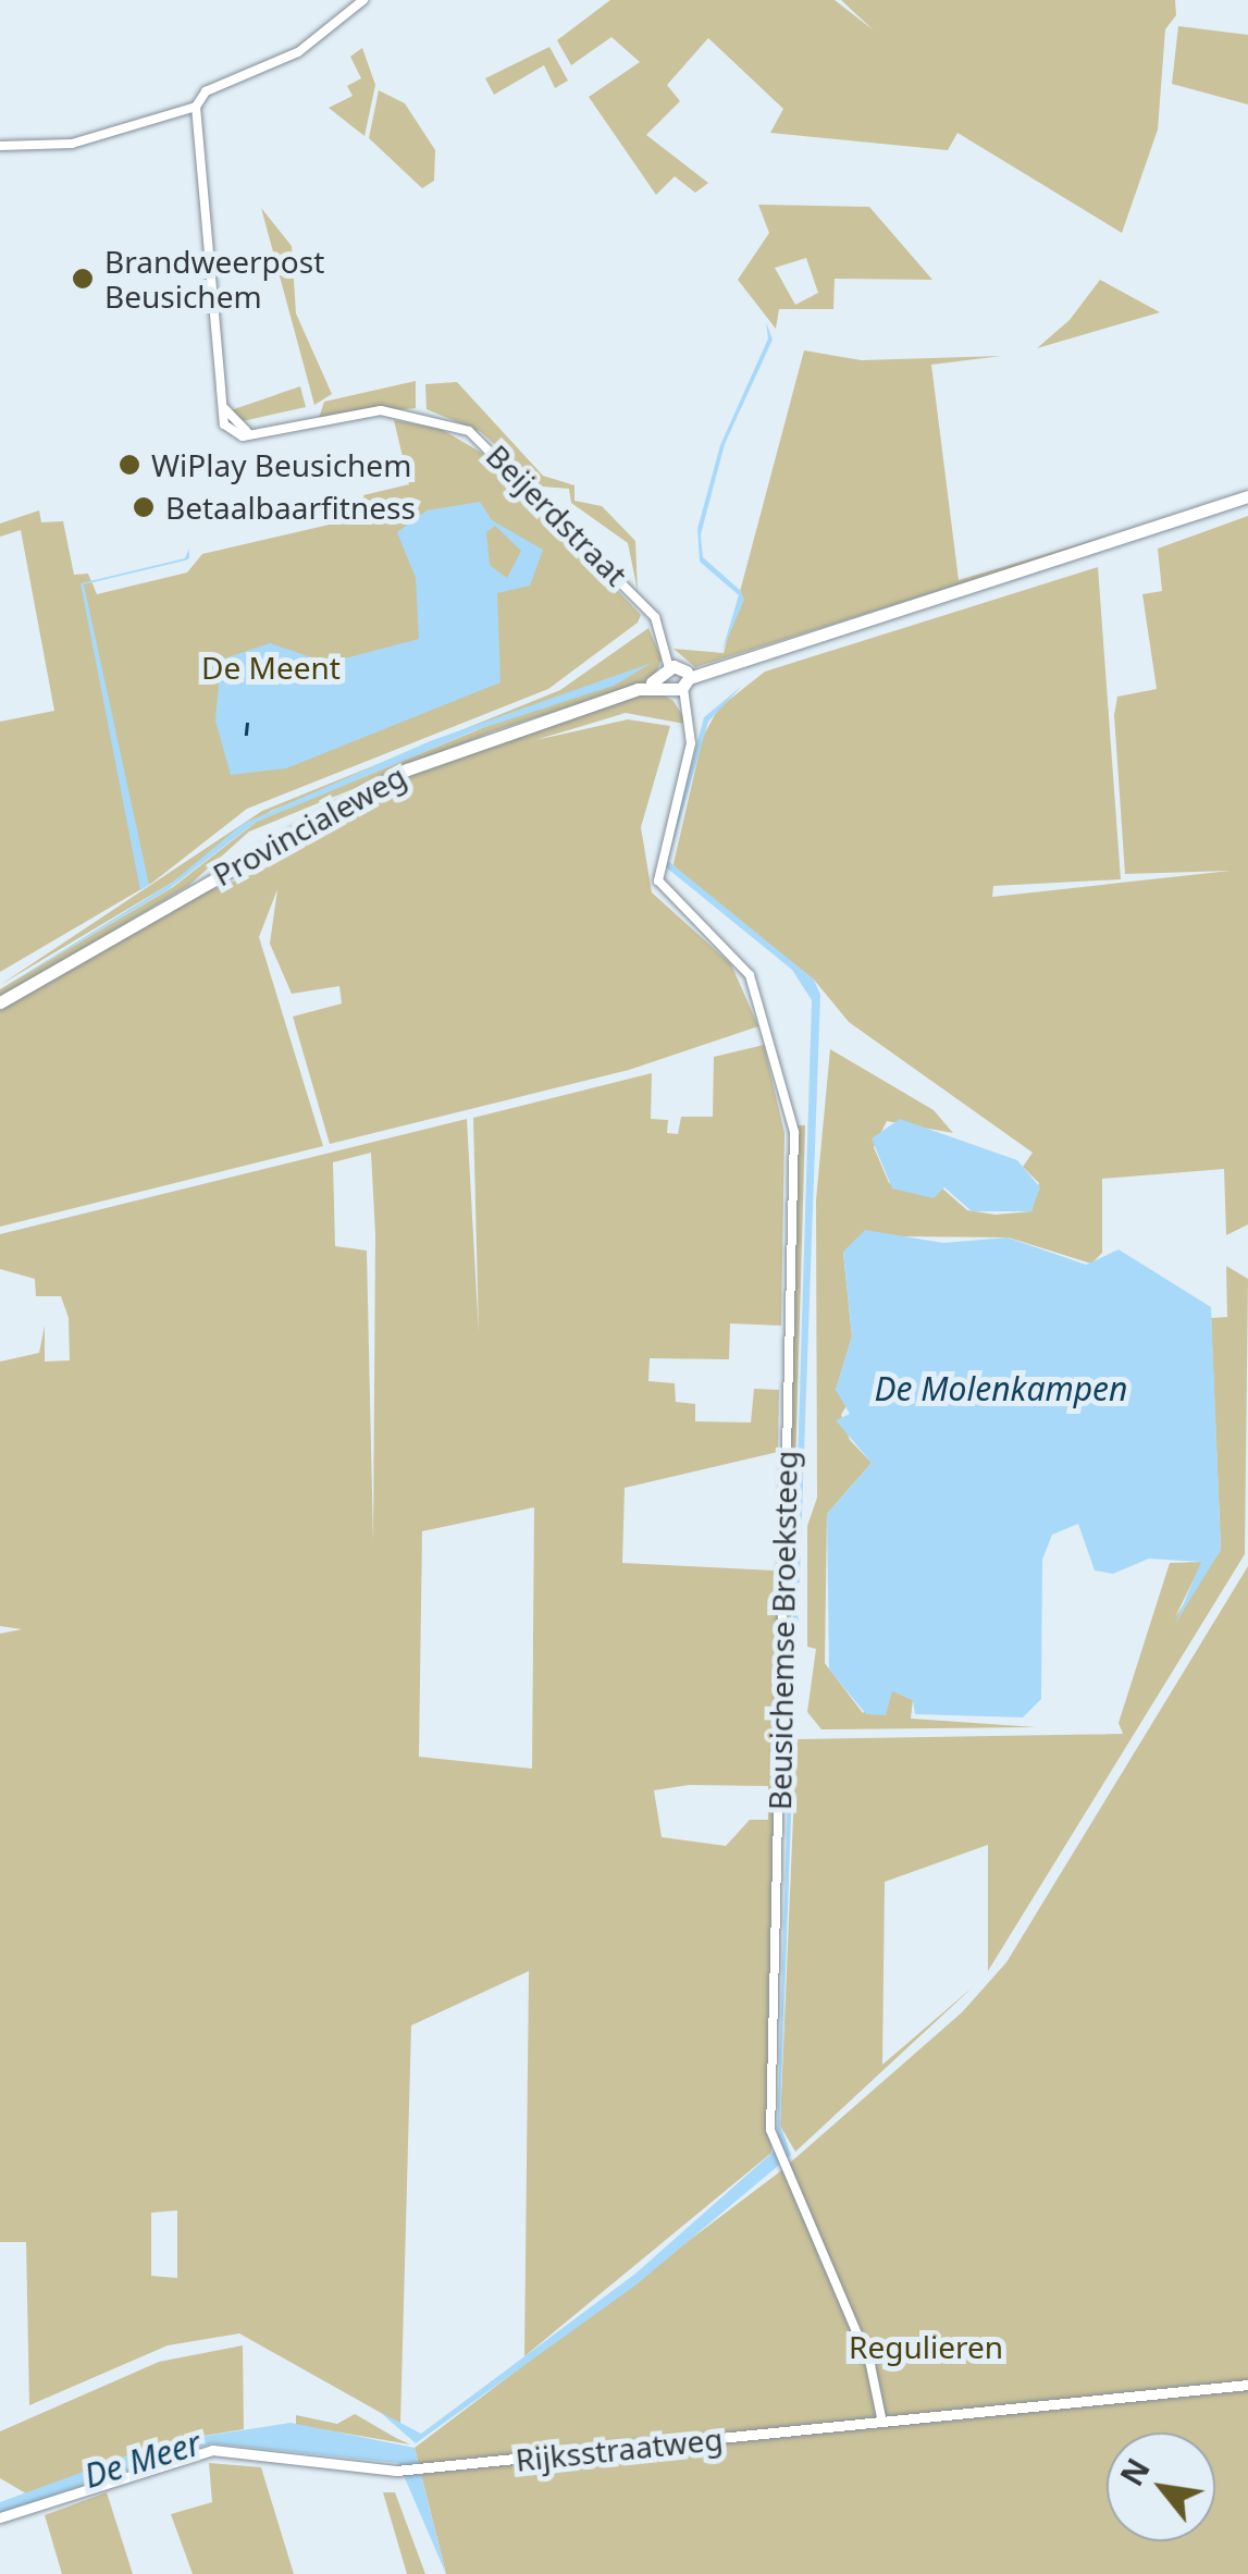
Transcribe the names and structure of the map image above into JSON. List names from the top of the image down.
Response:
{
  "streets": {
    "highway": ["Provincialeweg"],
    "main road": ["Rijksstraatweg"],
    "street": ["Beijerdstraat", "Beusichemse Broeksteeg"]
  },
  "crossings": [
    ["Beijerdstraat", "Provincialeweg"],
    ["Beijerdstraat", "Beusichemse Broeksteeg"],
    ["Beusichemse Broeksteeg", "Rijksstraatweg"]
  ],
  "water": ["De Molenkampen", "De Meer"],
  "parks": ["De Meent", "Regulieren"],
  "places": ["Brandweerpost Beusichem", "WiPlay Beusichem", "Betaalbaarfitness"],
  "north": "top left"
}
